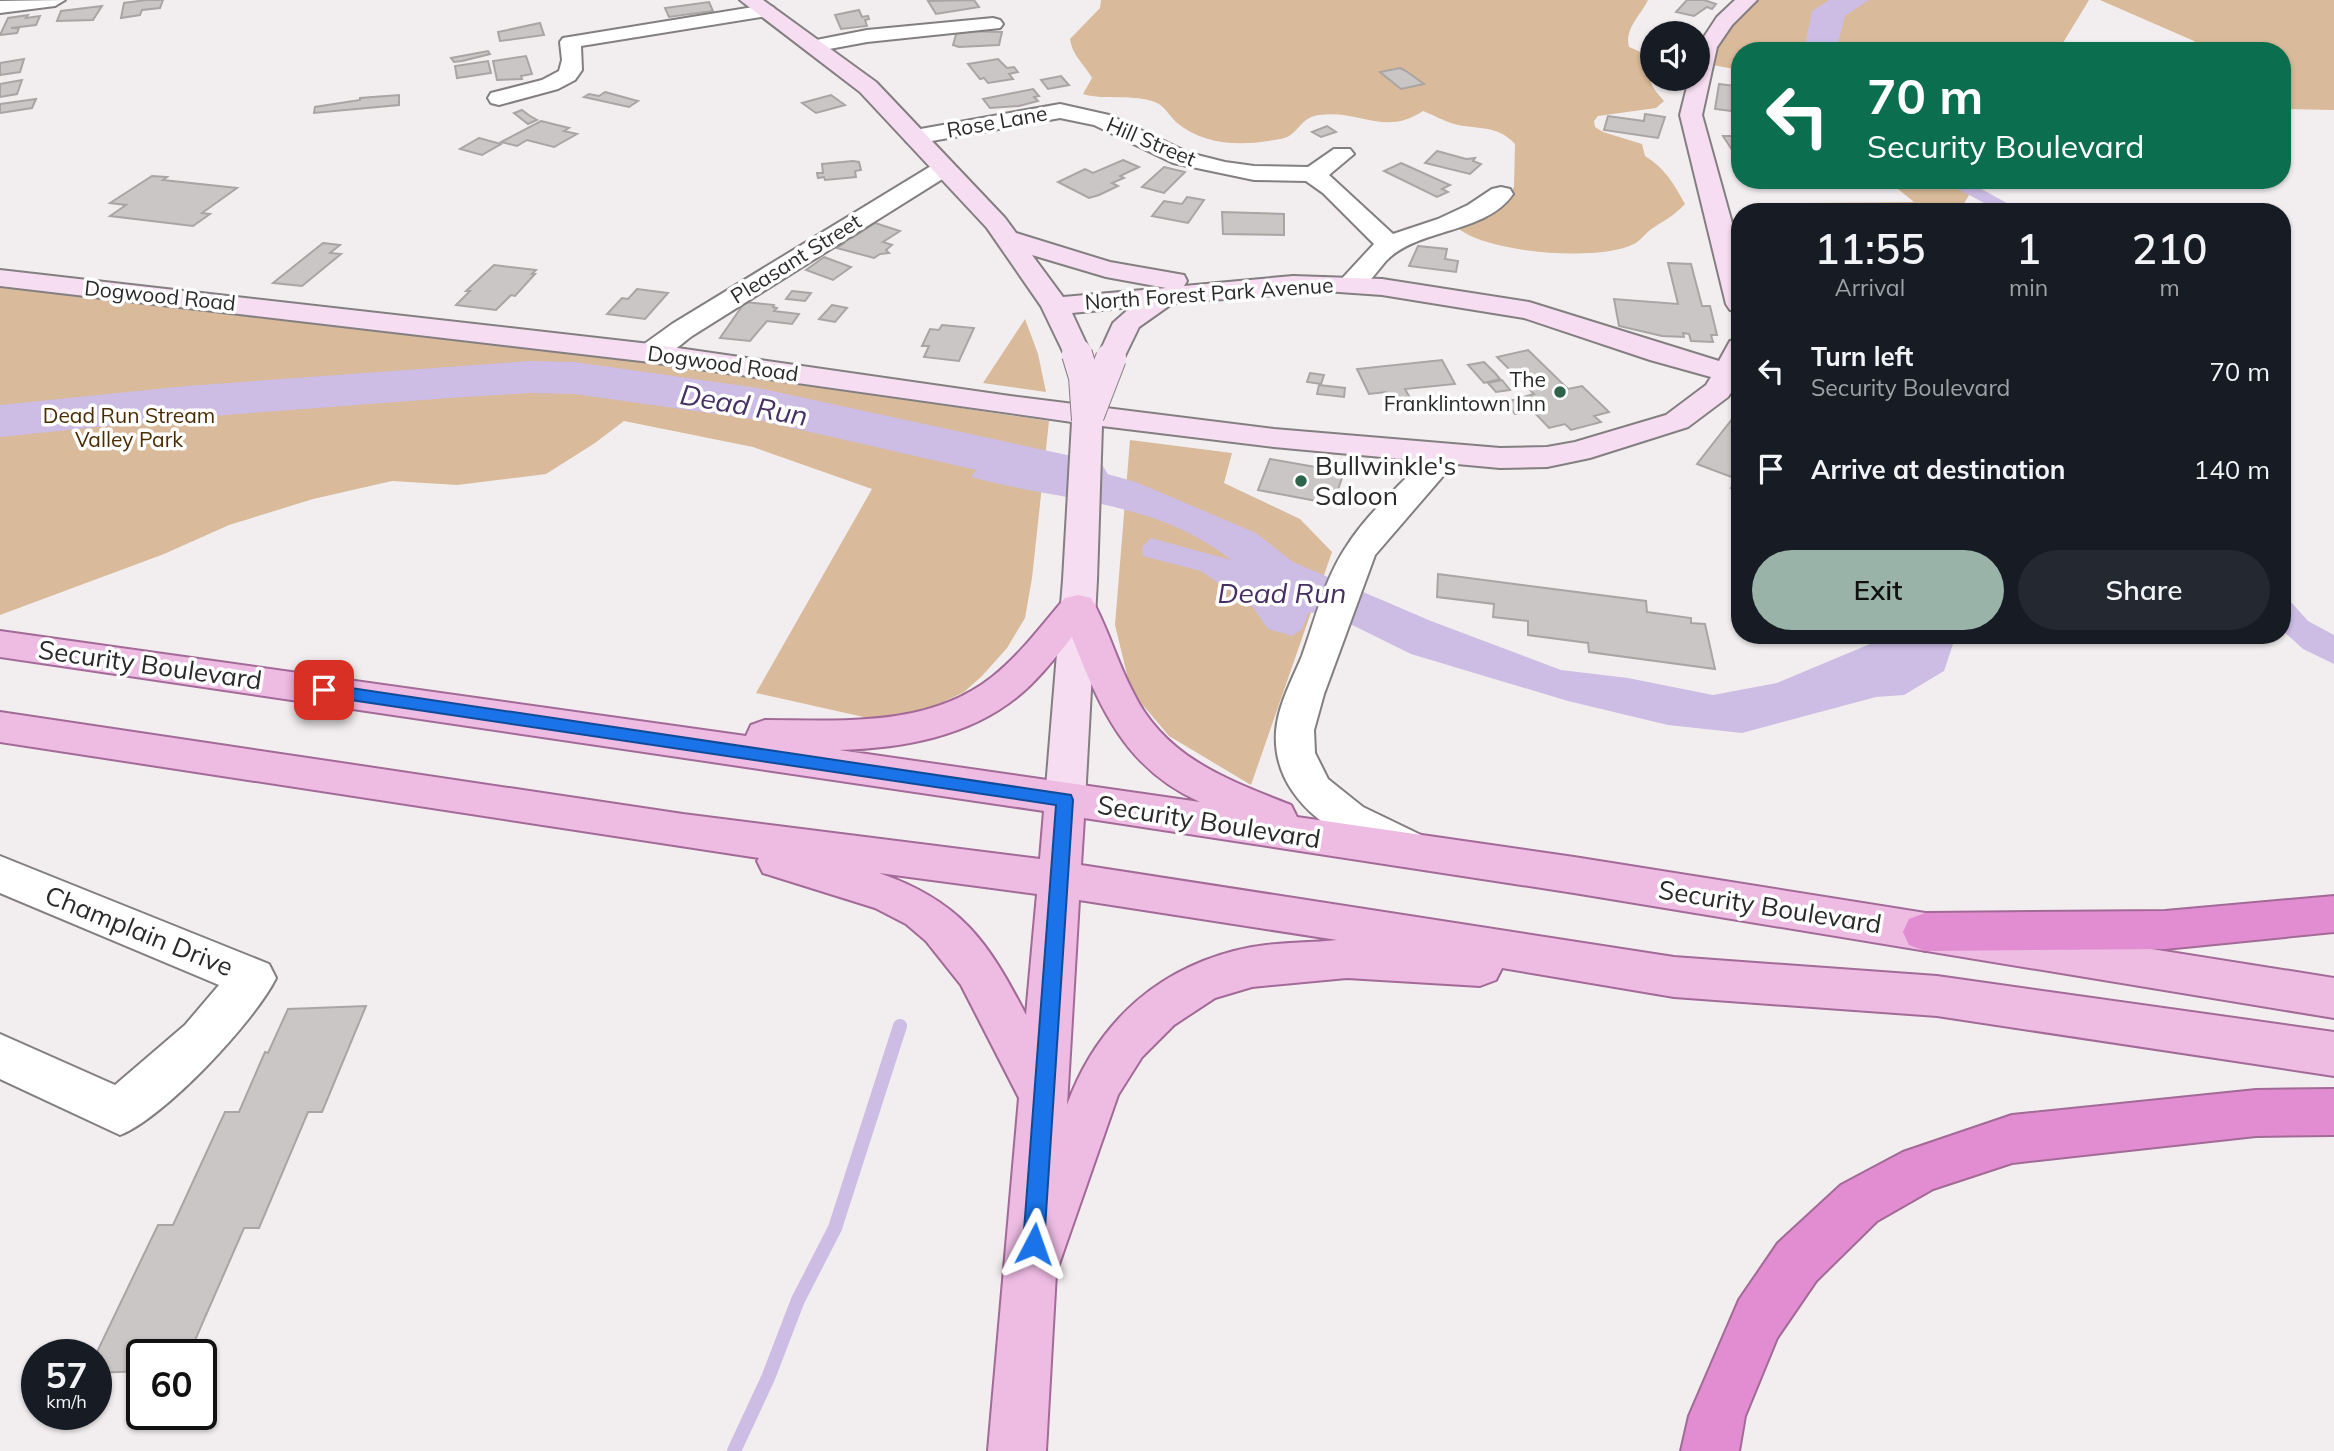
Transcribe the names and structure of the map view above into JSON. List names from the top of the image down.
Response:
{
  "streets": {
    "main road": ["Security Boulevard"],
    "street": [
      "Rose Lane",
      "Hill Street",
      "Pleasant Street",
      "North Forest Park Avenue",
      "Dogwood Road",
      "Champlain Drive"
    ]
  },
  "crossings": [
    ["Rose Lane", "Hill Street"],
    ["Rose Lane", "North Forest Park Avenue"],
    ["Pleasant Street", "North Forest Park Avenue"],
    ["Pleasant Street", "Dogwood Road"],
    ["North Forest Park Avenue", "Security Boulevard"]
  ],
  "water": ["Dead Run"],
  "parks": ["Dead Run Stream Valley Park"],
  "places": ["The Franklintown Inn", "Bullwinkle's Saloon"],
  "page": {
    "turn": ["70 m", "Security Boulevard"],
    "eta": [
      "11:55",
      "Arrival",
      "1",
      "min",
      "210",
      "m"
    ],
    "list": [
      {
        "name": "Turn left",
        "note": "Security Boulevard",
        "value": "70 m"
      },
      {
        "name": "Arrive at destination",
        "value": "140 m"
      }
    ],
    "buttons": ["Exit", "Share"],
    "speed": "57 km/h",
    "limit": "60"
  }
}
